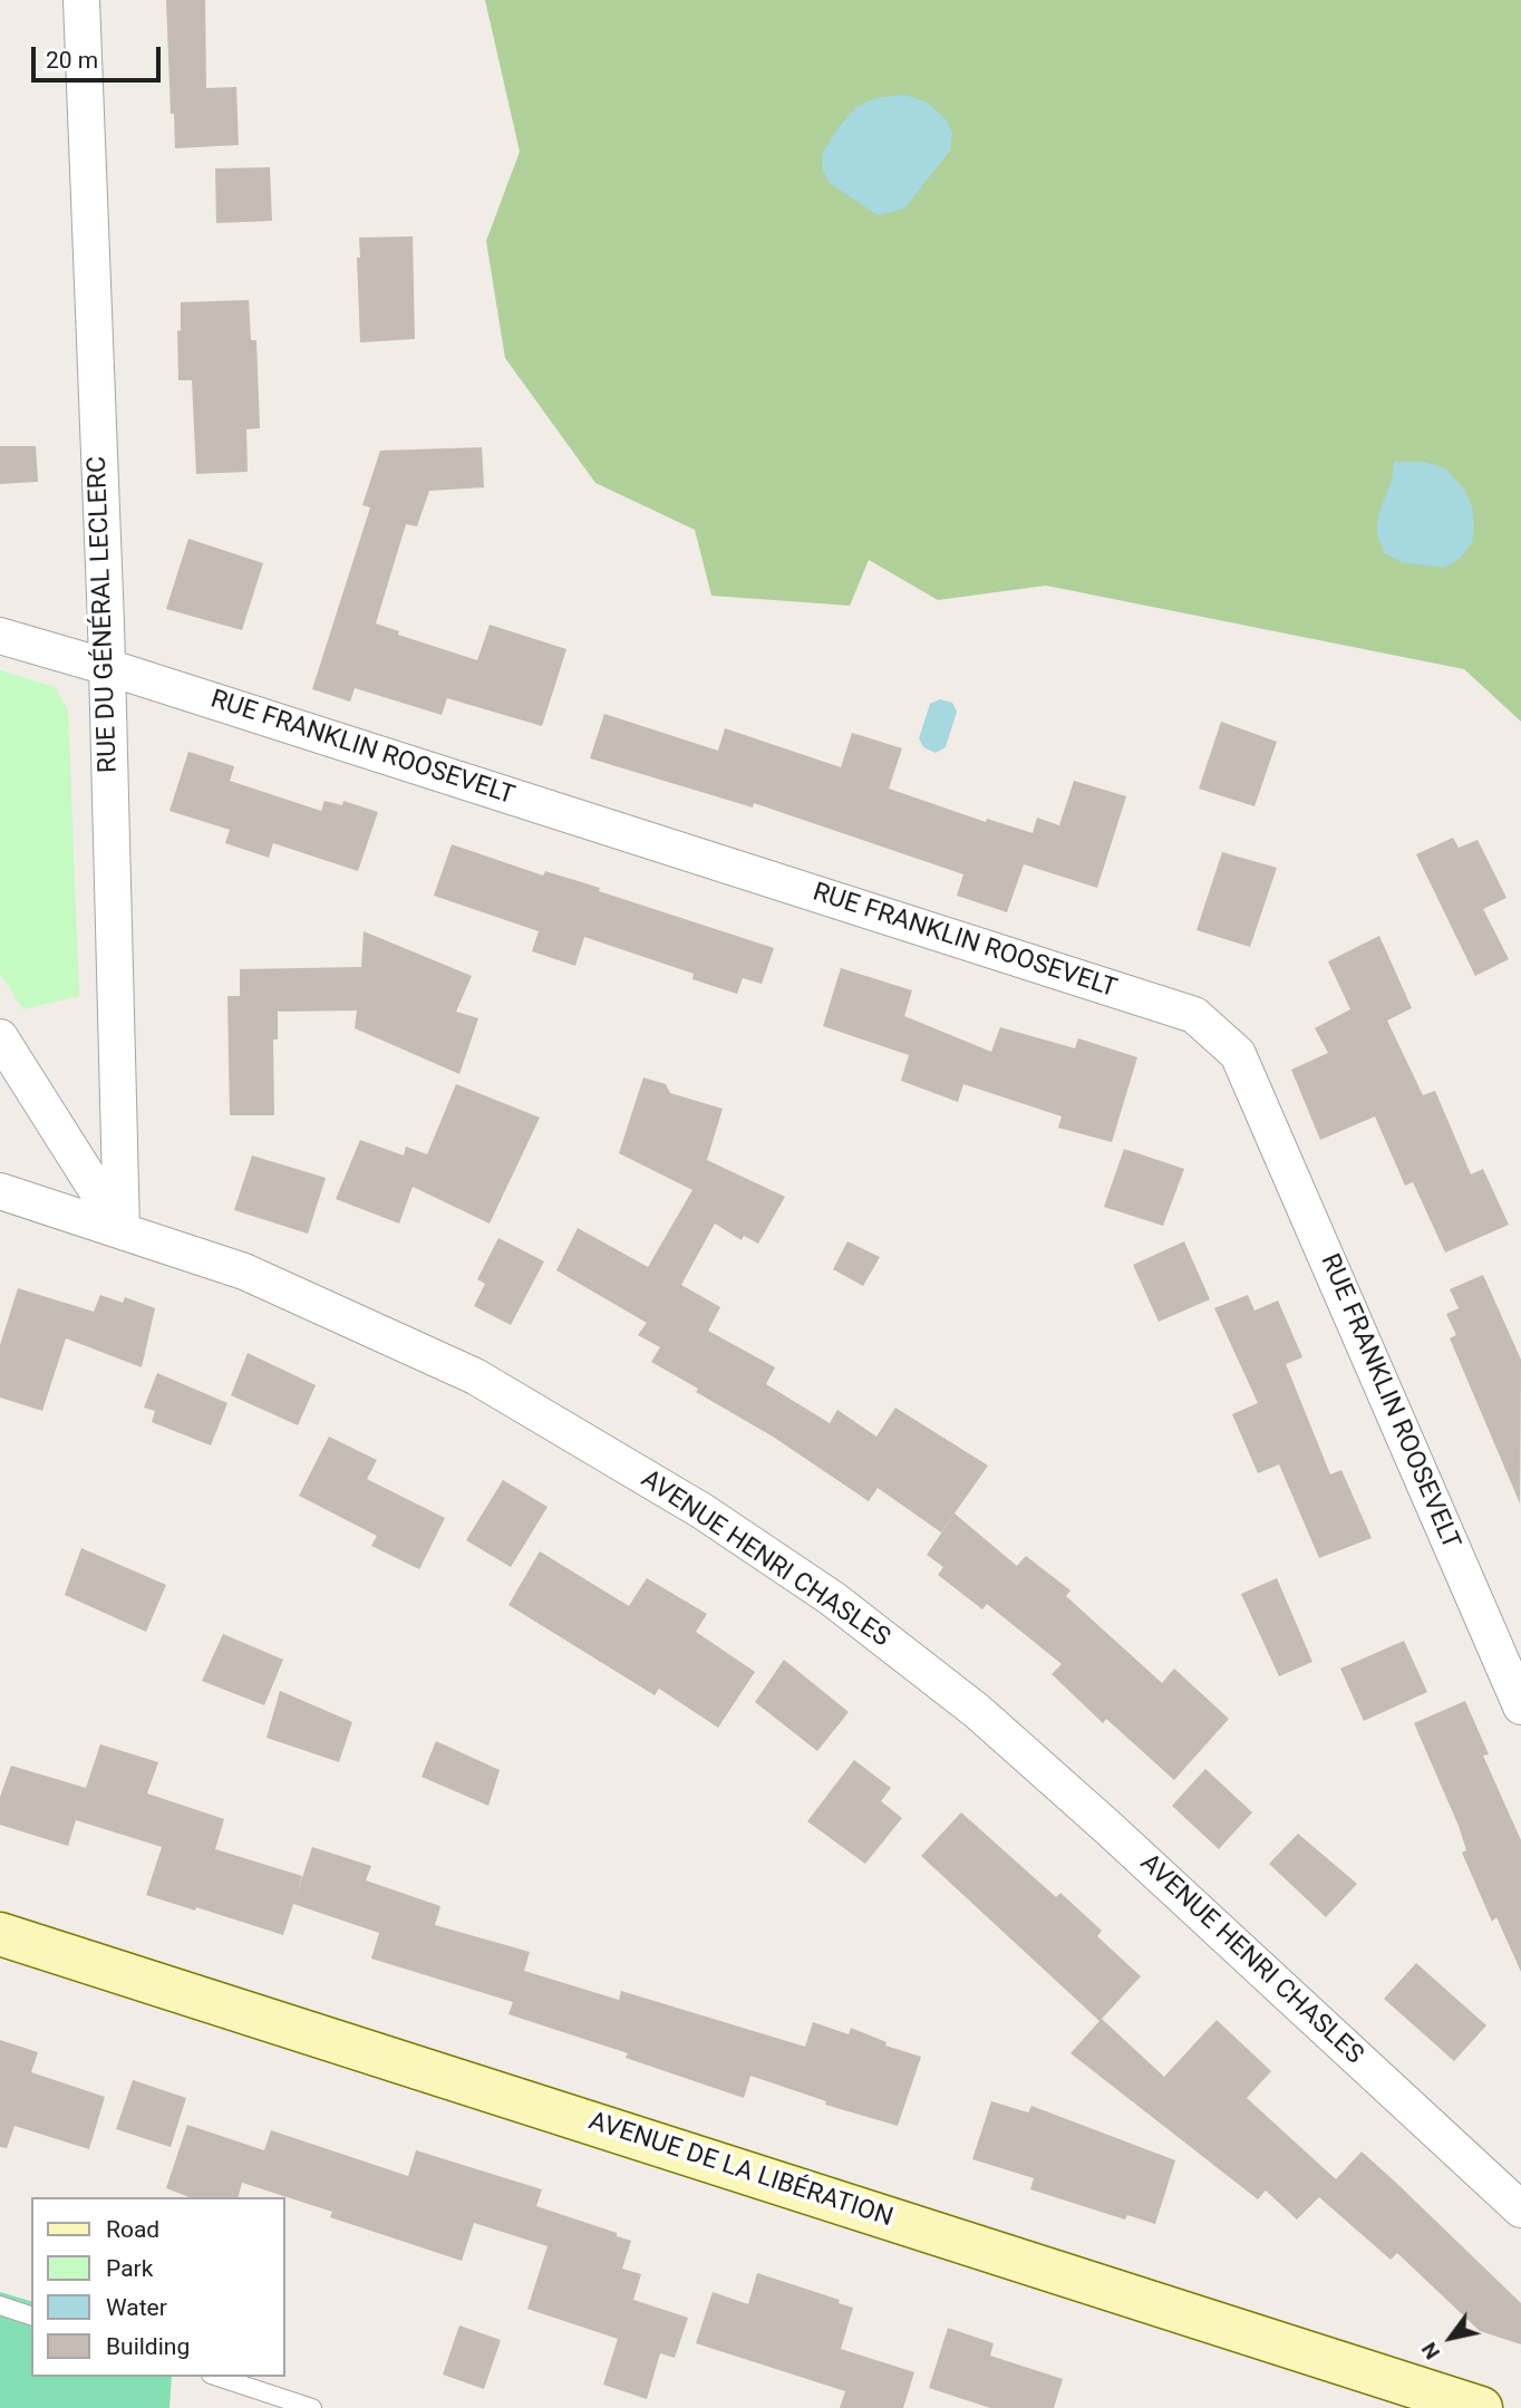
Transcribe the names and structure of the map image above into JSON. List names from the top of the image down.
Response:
{
  "streets": {
    "main road": ["AVENUE DE LA LIBÉRATION"],
    "street": ["RUE DU GÉNÉRAL LECLERC", "RUE FRANKLIN ROOSEVELT", "AVENUE HENRI CHASLES"]
  },
  "crossings": [
    ["RUE DU GÉNÉRAL LECLERC", "RUE FRANKLIN ROOSEVELT"],
    ["RUE DU GÉNÉRAL LECLERC", "AVENUE HENRI CHASLES"]
  ],
  "legend": [
    "Road",
    "Park",
    "Water",
    "Building"
  ],
  "scale_bar": "20 m",
  "north": "bottom left"
}
